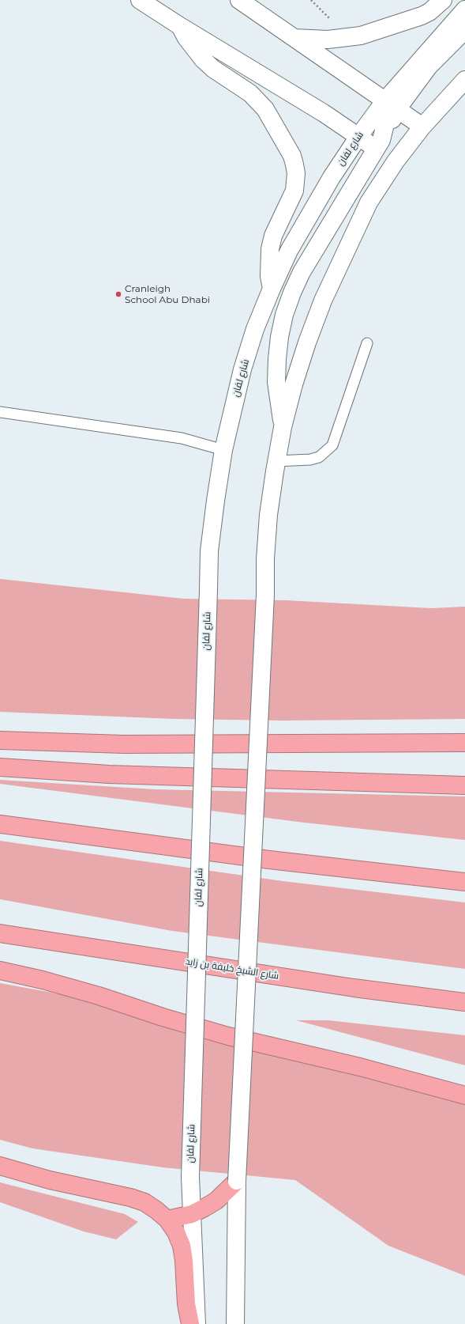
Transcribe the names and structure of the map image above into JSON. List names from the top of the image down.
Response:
{
  "streets": {
    "highway": ["شارع الشيخ خليفة بن زايد"],
    "street": ["شارع لفان"]
  },
  "places": ["Cranleigh School Abu Dhabi"]
}
